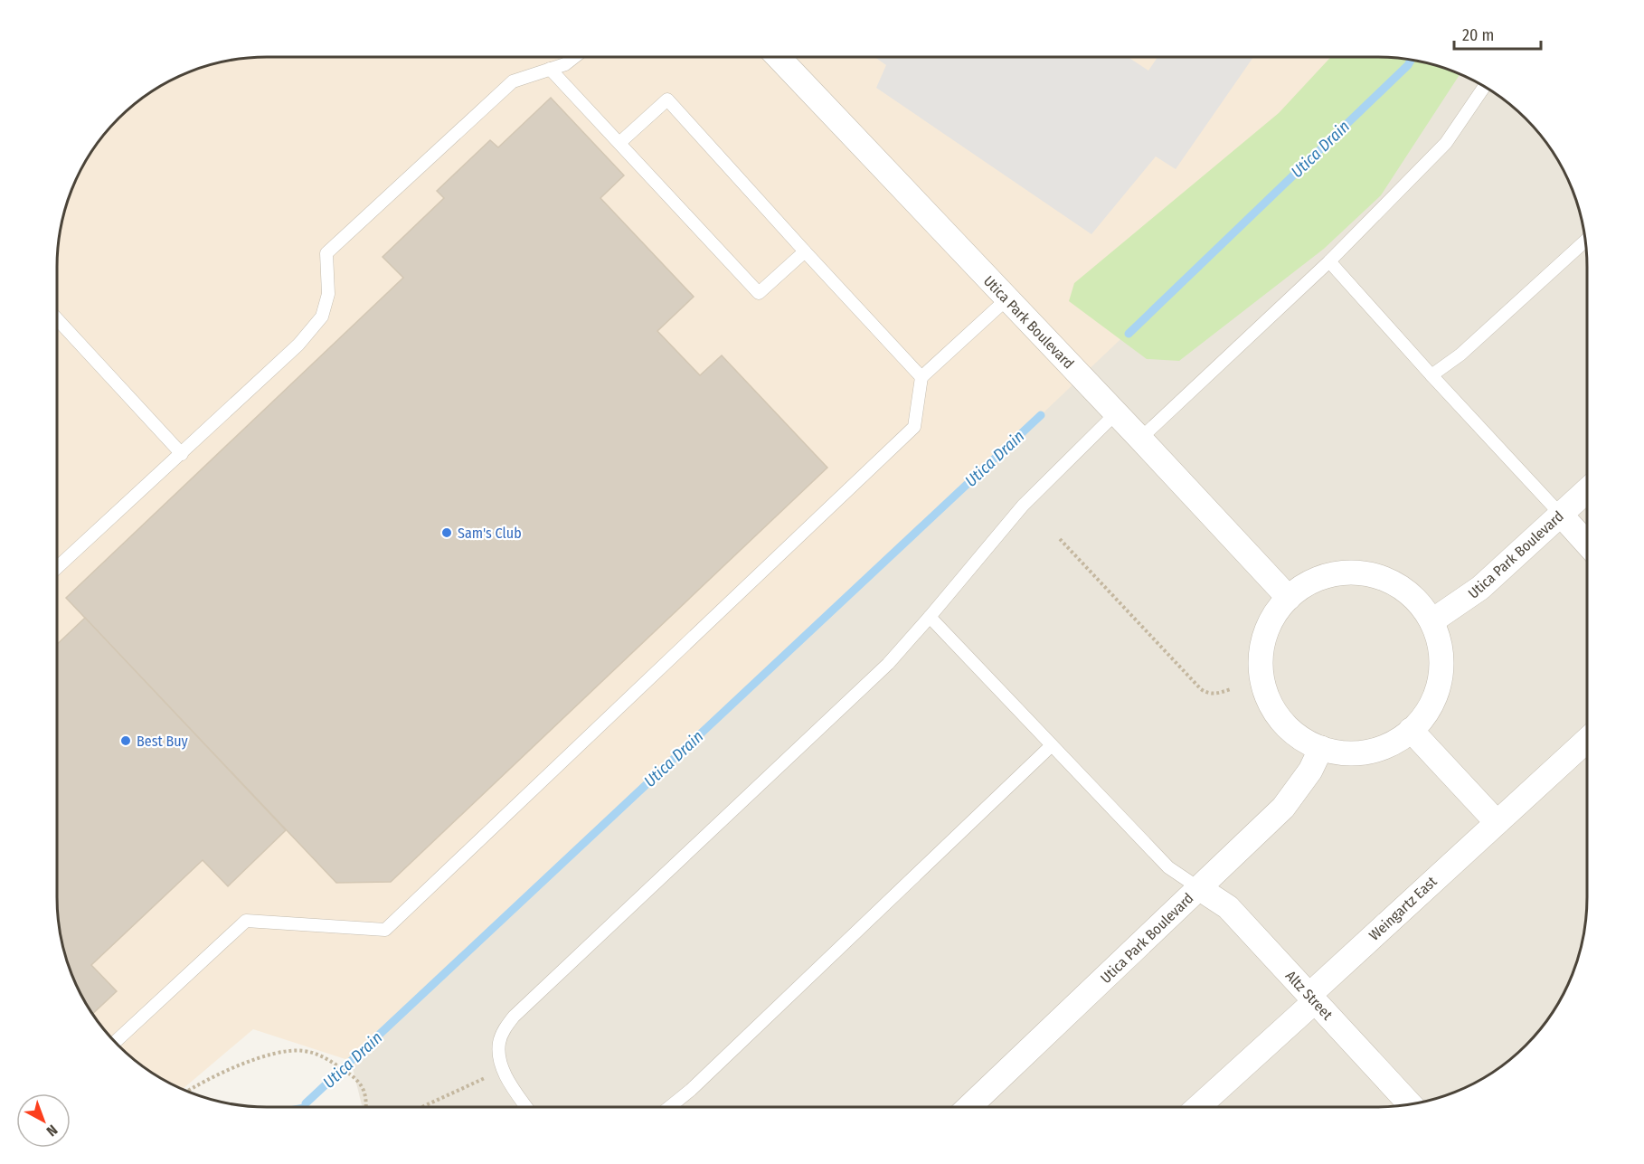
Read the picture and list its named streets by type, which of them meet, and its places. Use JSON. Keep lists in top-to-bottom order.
{
  "streets": {
    "street": ["Utica Park Boulevard", "Weingartz East", "Altz Street"]
  },
  "crossings": [
    ["Utica Park Boulevard", "Altz Street"],
    ["Weingartz East", "Altz Street"]
  ],
  "water": ["Utica Drain"],
  "places": ["Sam's Club", "Best Buy"],
  "scale_bar": "20 m",
  "north": "bottom right"
}
